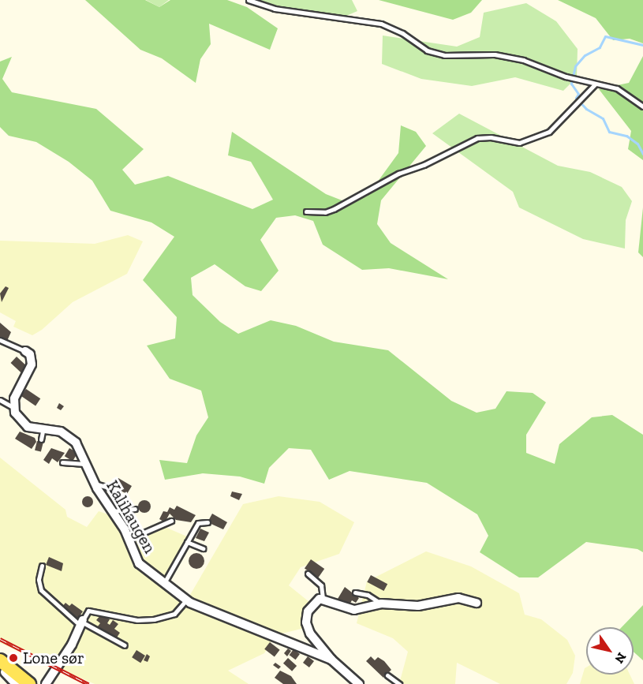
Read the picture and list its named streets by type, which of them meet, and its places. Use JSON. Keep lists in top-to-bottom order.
{
  "streets": {
    "street": ["Kalihaugen"]
  },
  "places": ["Lone sør"],
  "north": "bottom right"
}
